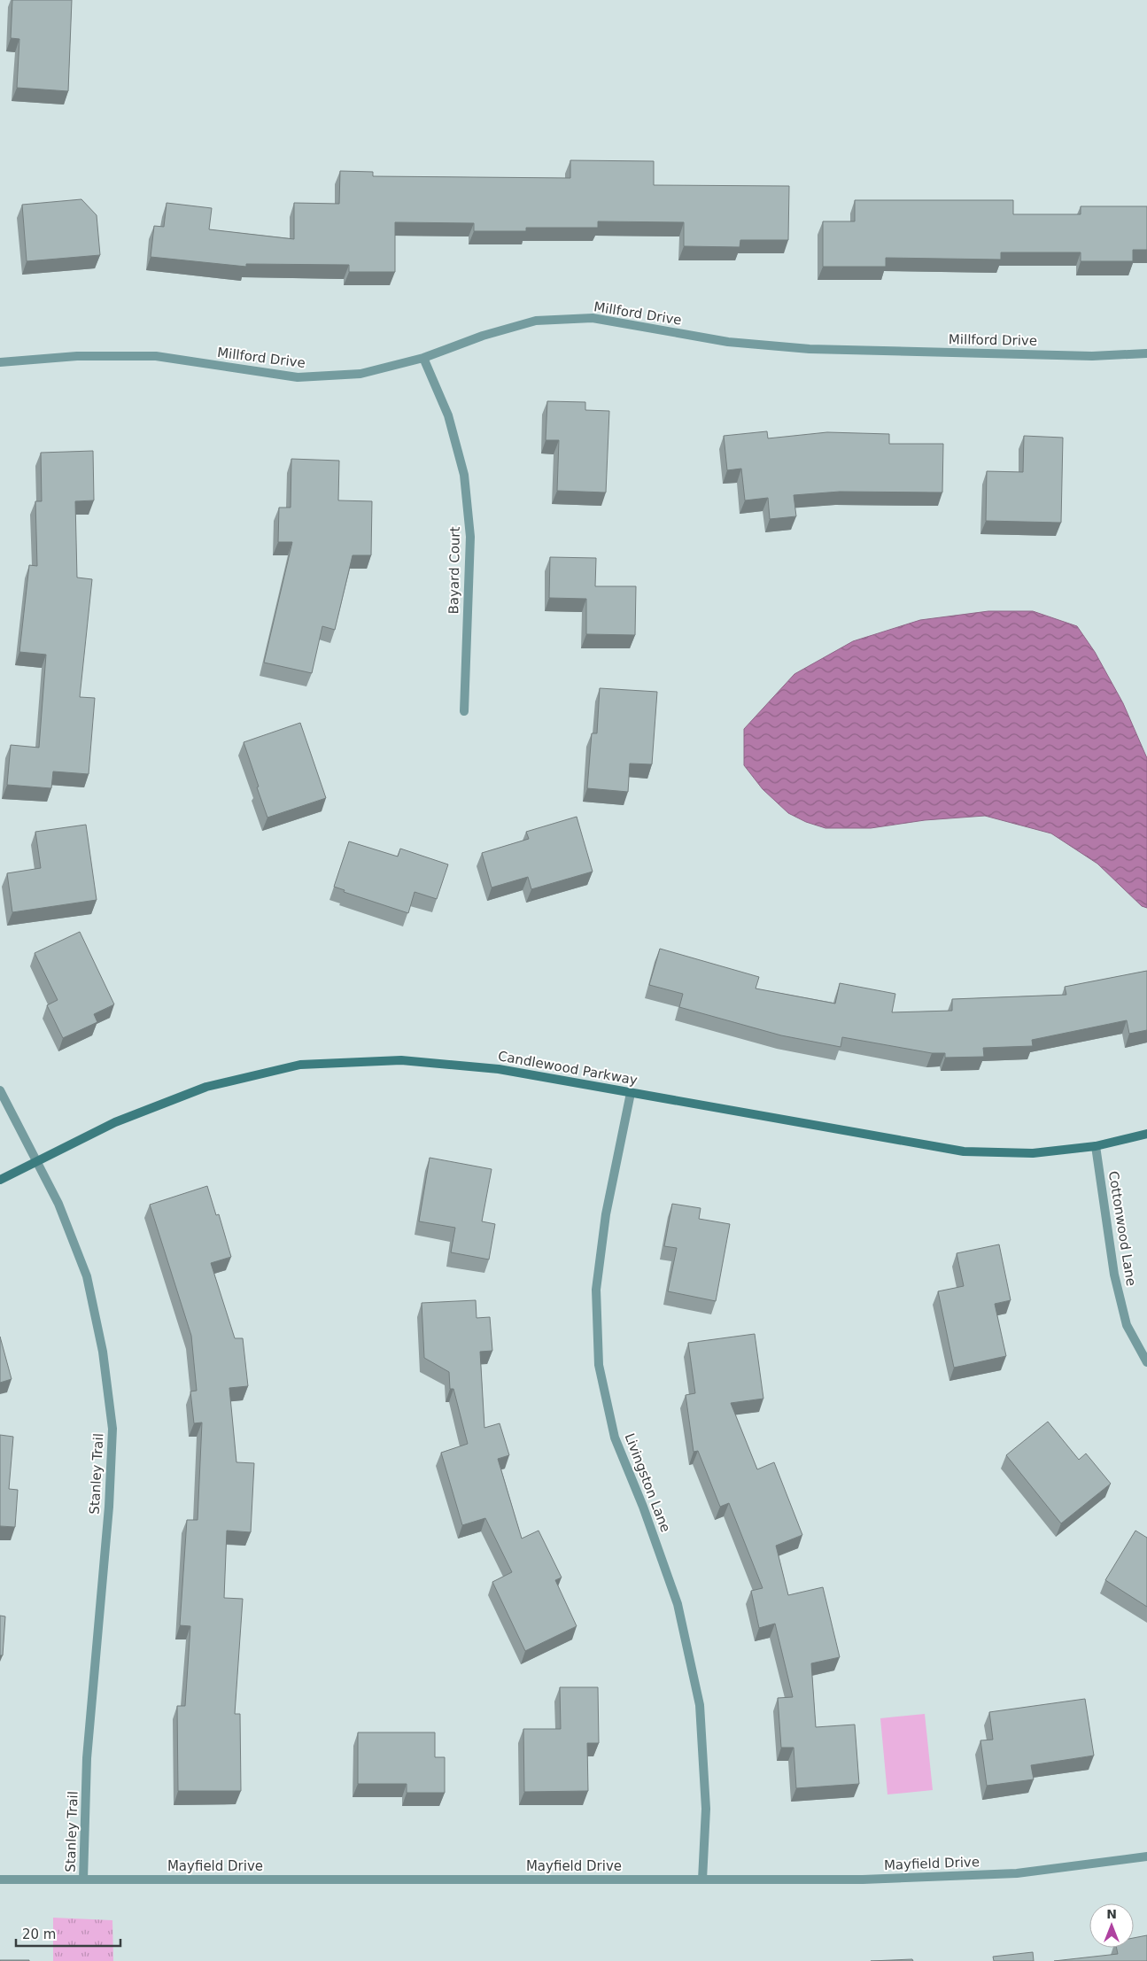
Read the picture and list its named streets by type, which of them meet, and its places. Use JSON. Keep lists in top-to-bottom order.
{
  "streets": {
    "street": [
      "Millford Drive",
      "Bayard Court",
      "Candlewood Parkway",
      "Cottonwood Lane",
      "Stanley Trail",
      "Livingston Lane",
      "Mayfield Drive"
    ]
  },
  "crossings": [
    ["Millford Drive", "Bayard Court"],
    ["Candlewood Parkway", "Cottonwood Lane"],
    ["Candlewood Parkway", "Stanley Trail"],
    ["Candlewood Parkway", "Livingston Lane"],
    ["Stanley Trail", "Mayfield Drive"],
    ["Livingston Lane", "Mayfield Drive"]
  ],
  "scale_bar": "20 m",
  "north": "top"
}
